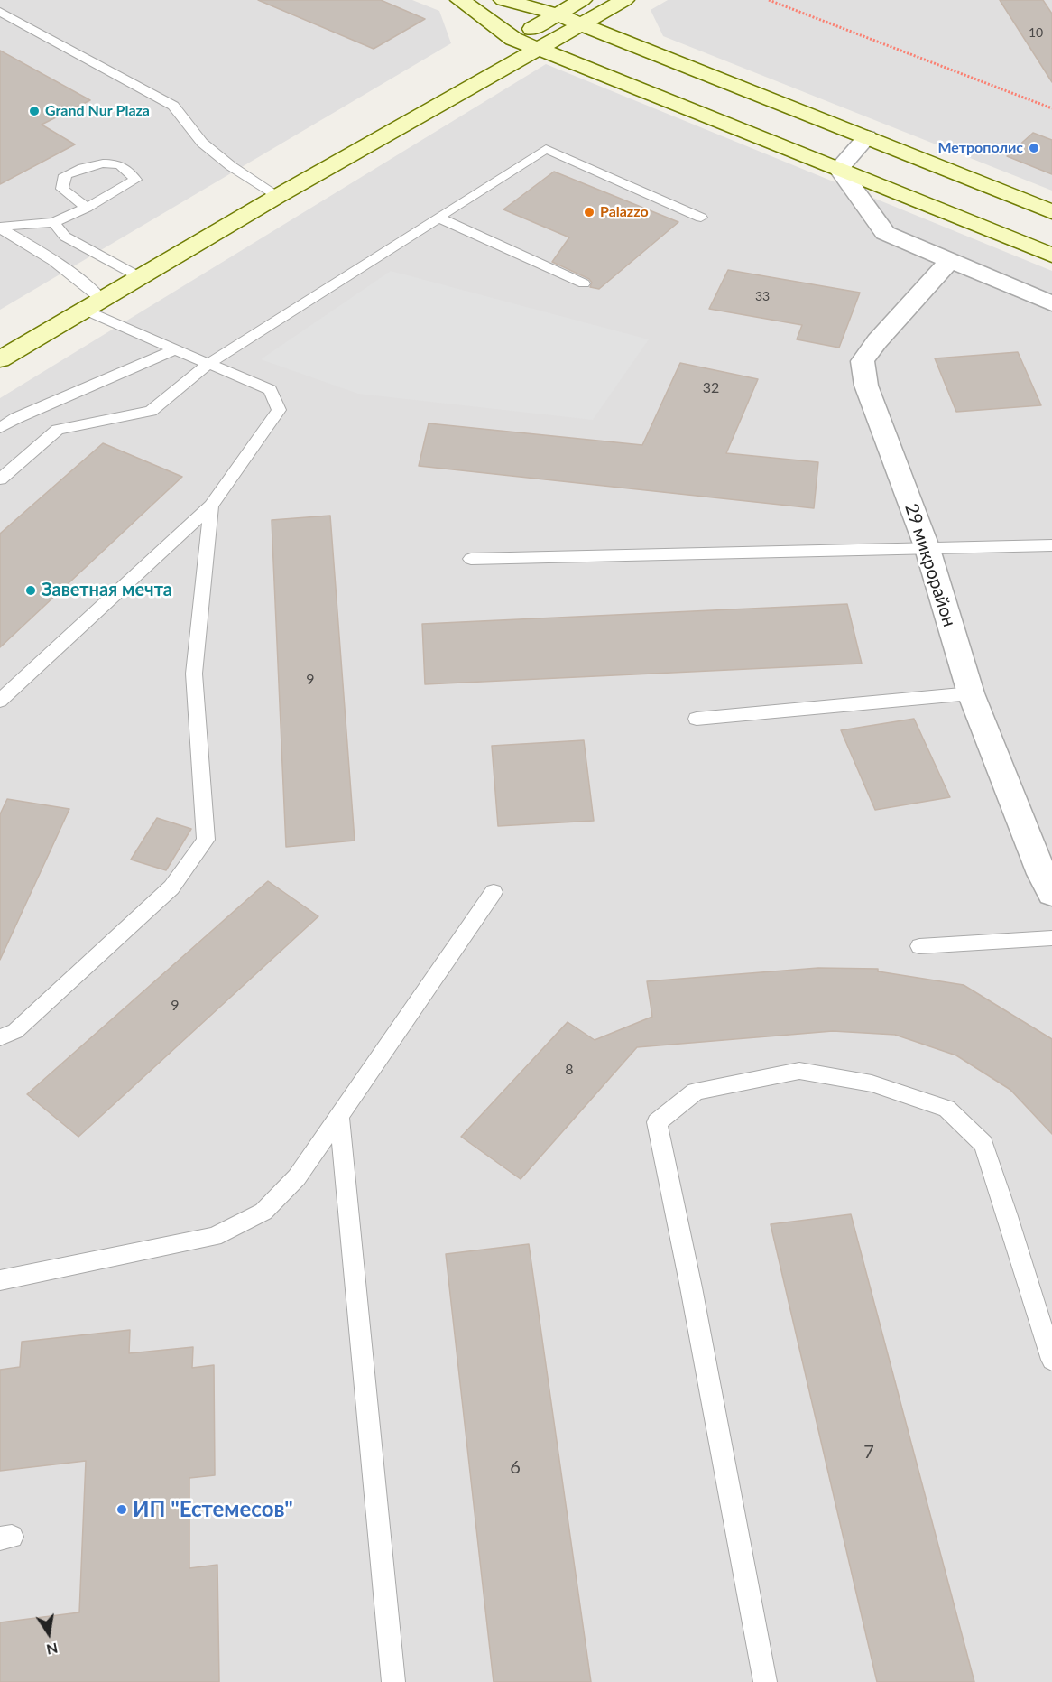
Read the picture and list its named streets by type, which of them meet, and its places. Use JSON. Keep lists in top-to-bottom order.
{
  "streets": {
    "street": ["29 микрорайон"]
  },
  "places": [
    "Grand Nur Plaza",
    "Метрополис",
    "Palazzo",
    "Заветная мечта",
    "ИП \"Естемесов\""
  ],
  "house_numbers": [
    "10",
    "33",
    "32",
    "9",
    "9",
    "8",
    "7",
    "6"
  ],
  "north": "bottom"
}
